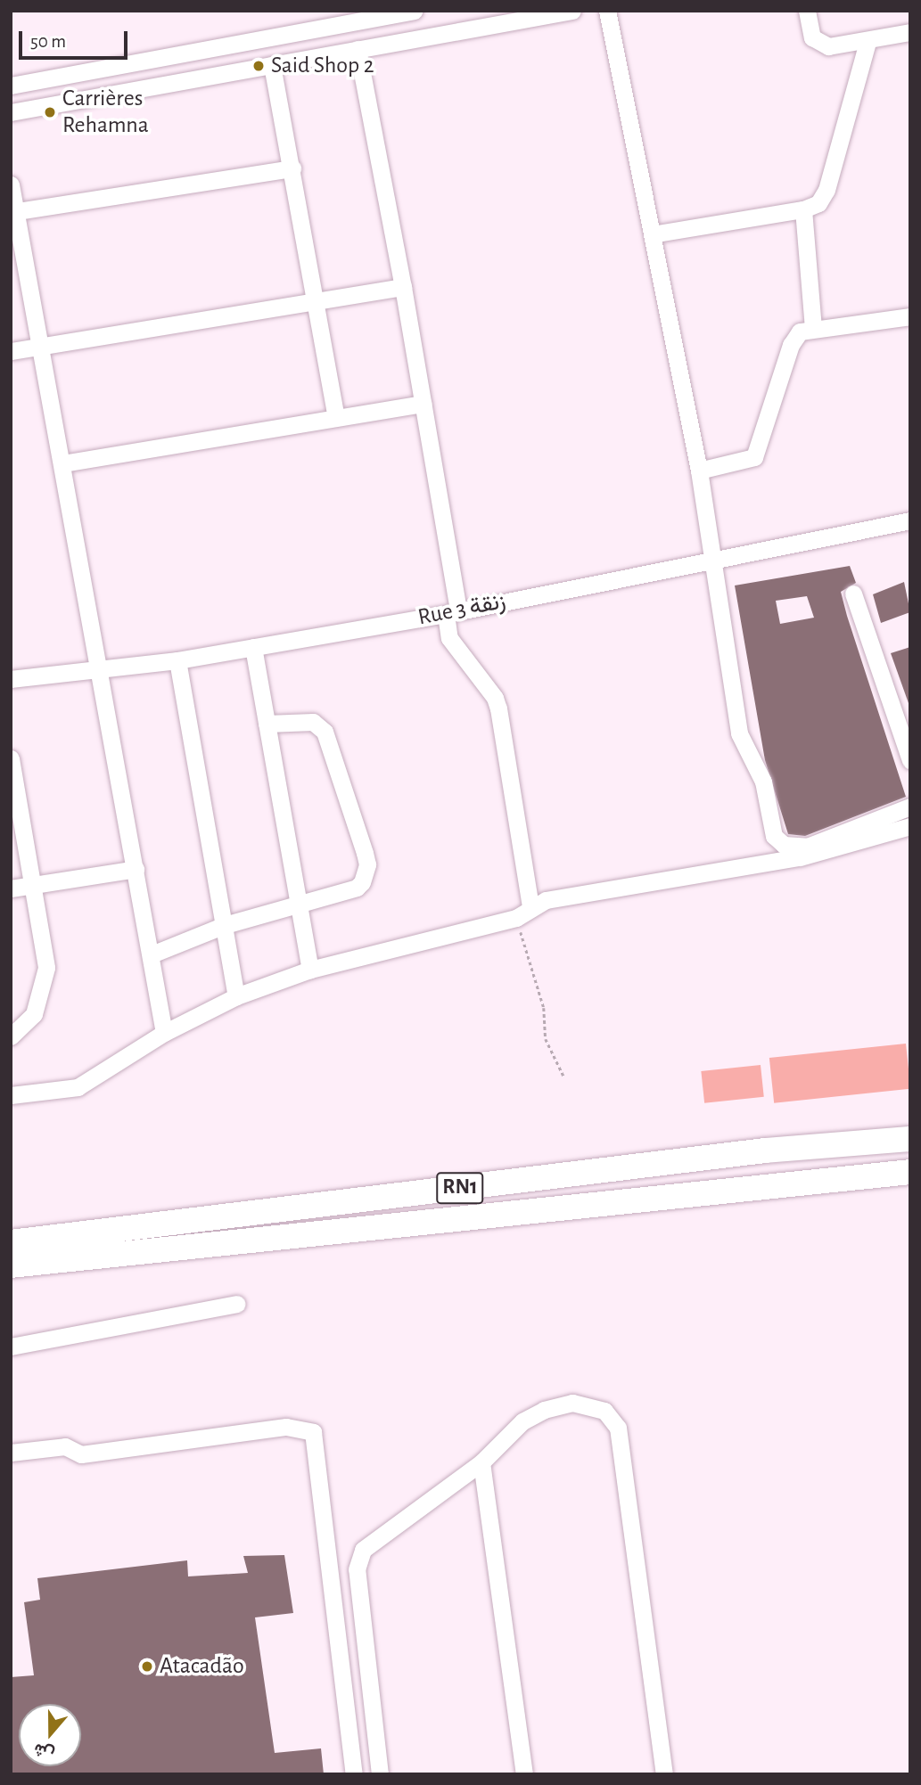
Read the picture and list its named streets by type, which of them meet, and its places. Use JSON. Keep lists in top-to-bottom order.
{
  "streets": {
    "highway": ["RN1"],
    "street": ["Rue 3 زنقة"]
  },
  "places": ["Said Shop 2", "Carrières Rehamna", "Atacadão"],
  "scale_bar": "50 m",
  "north": "bottom"
}
